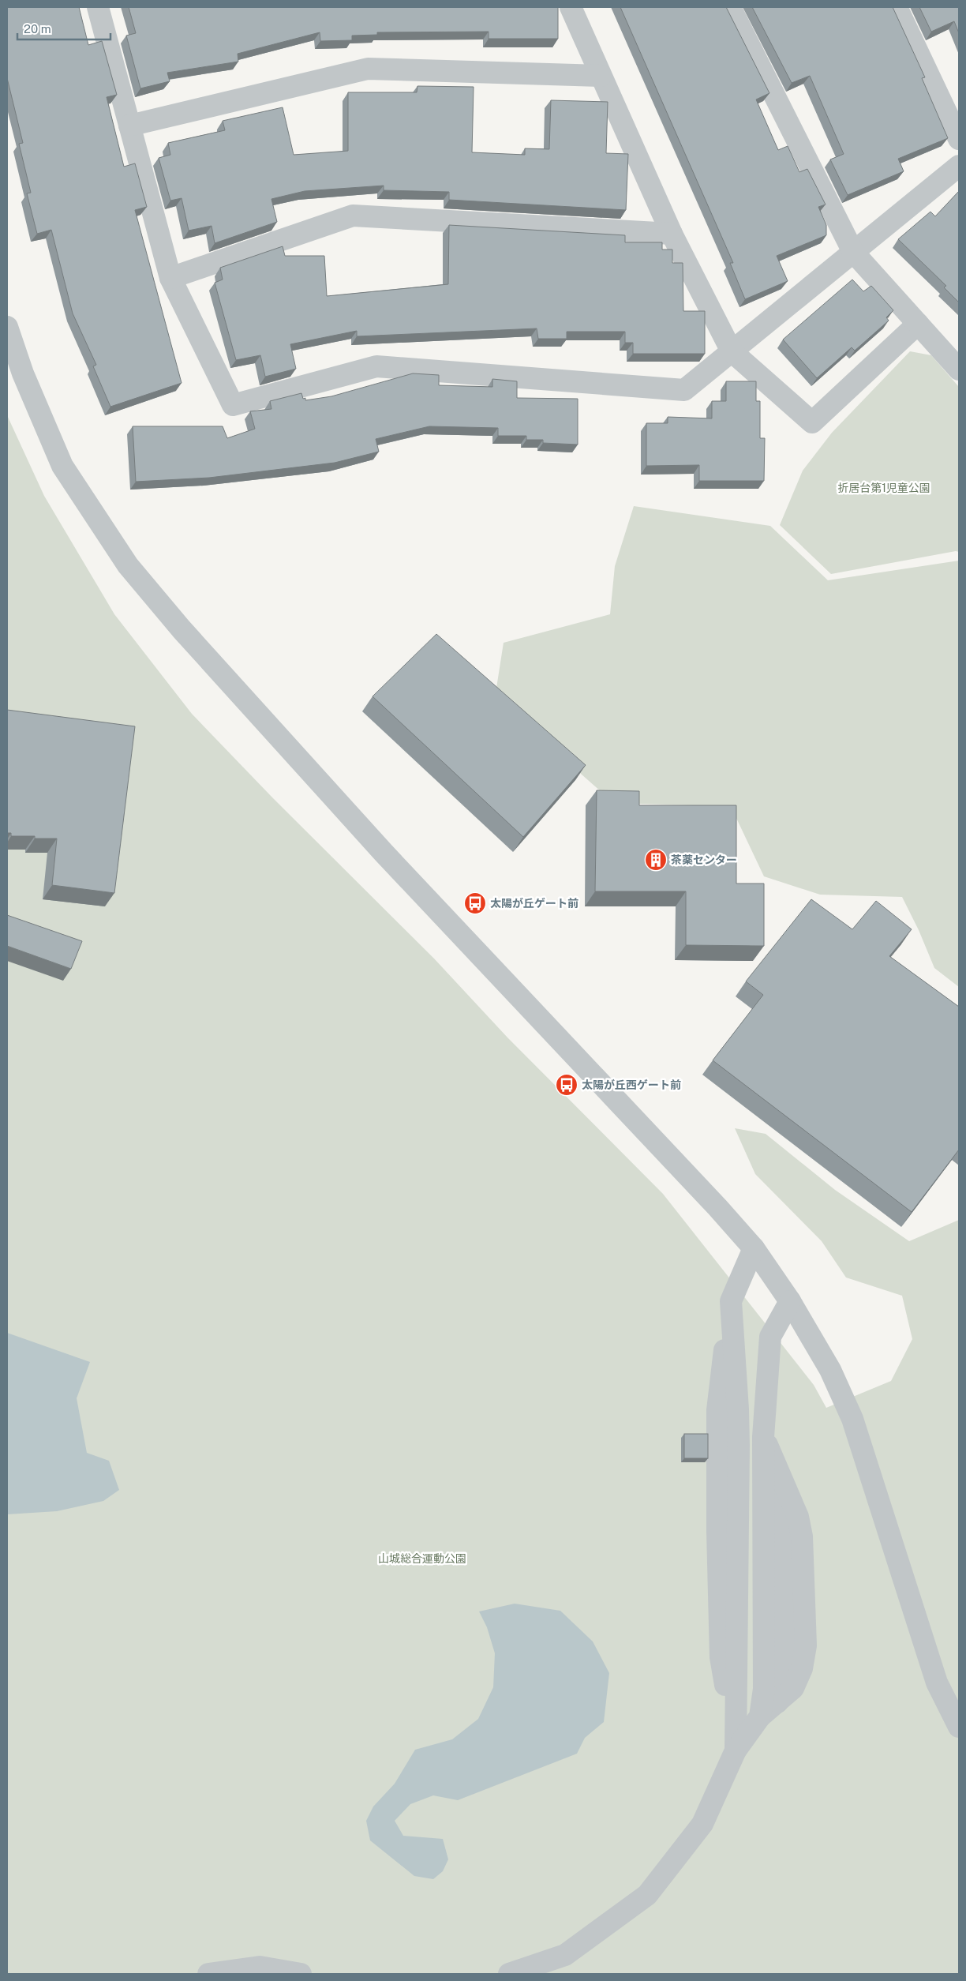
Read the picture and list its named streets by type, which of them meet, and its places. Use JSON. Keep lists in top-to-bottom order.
{
  "parks": ["折居台第1児童公園", "山城総合運動公園"],
  "places": {
    "building": ["茶薬センター"],
    "bus stop": ["太陽が丘ゲート前", "太陽が丘西ゲート前"]
  },
  "scale_bar": "20 m"
}
